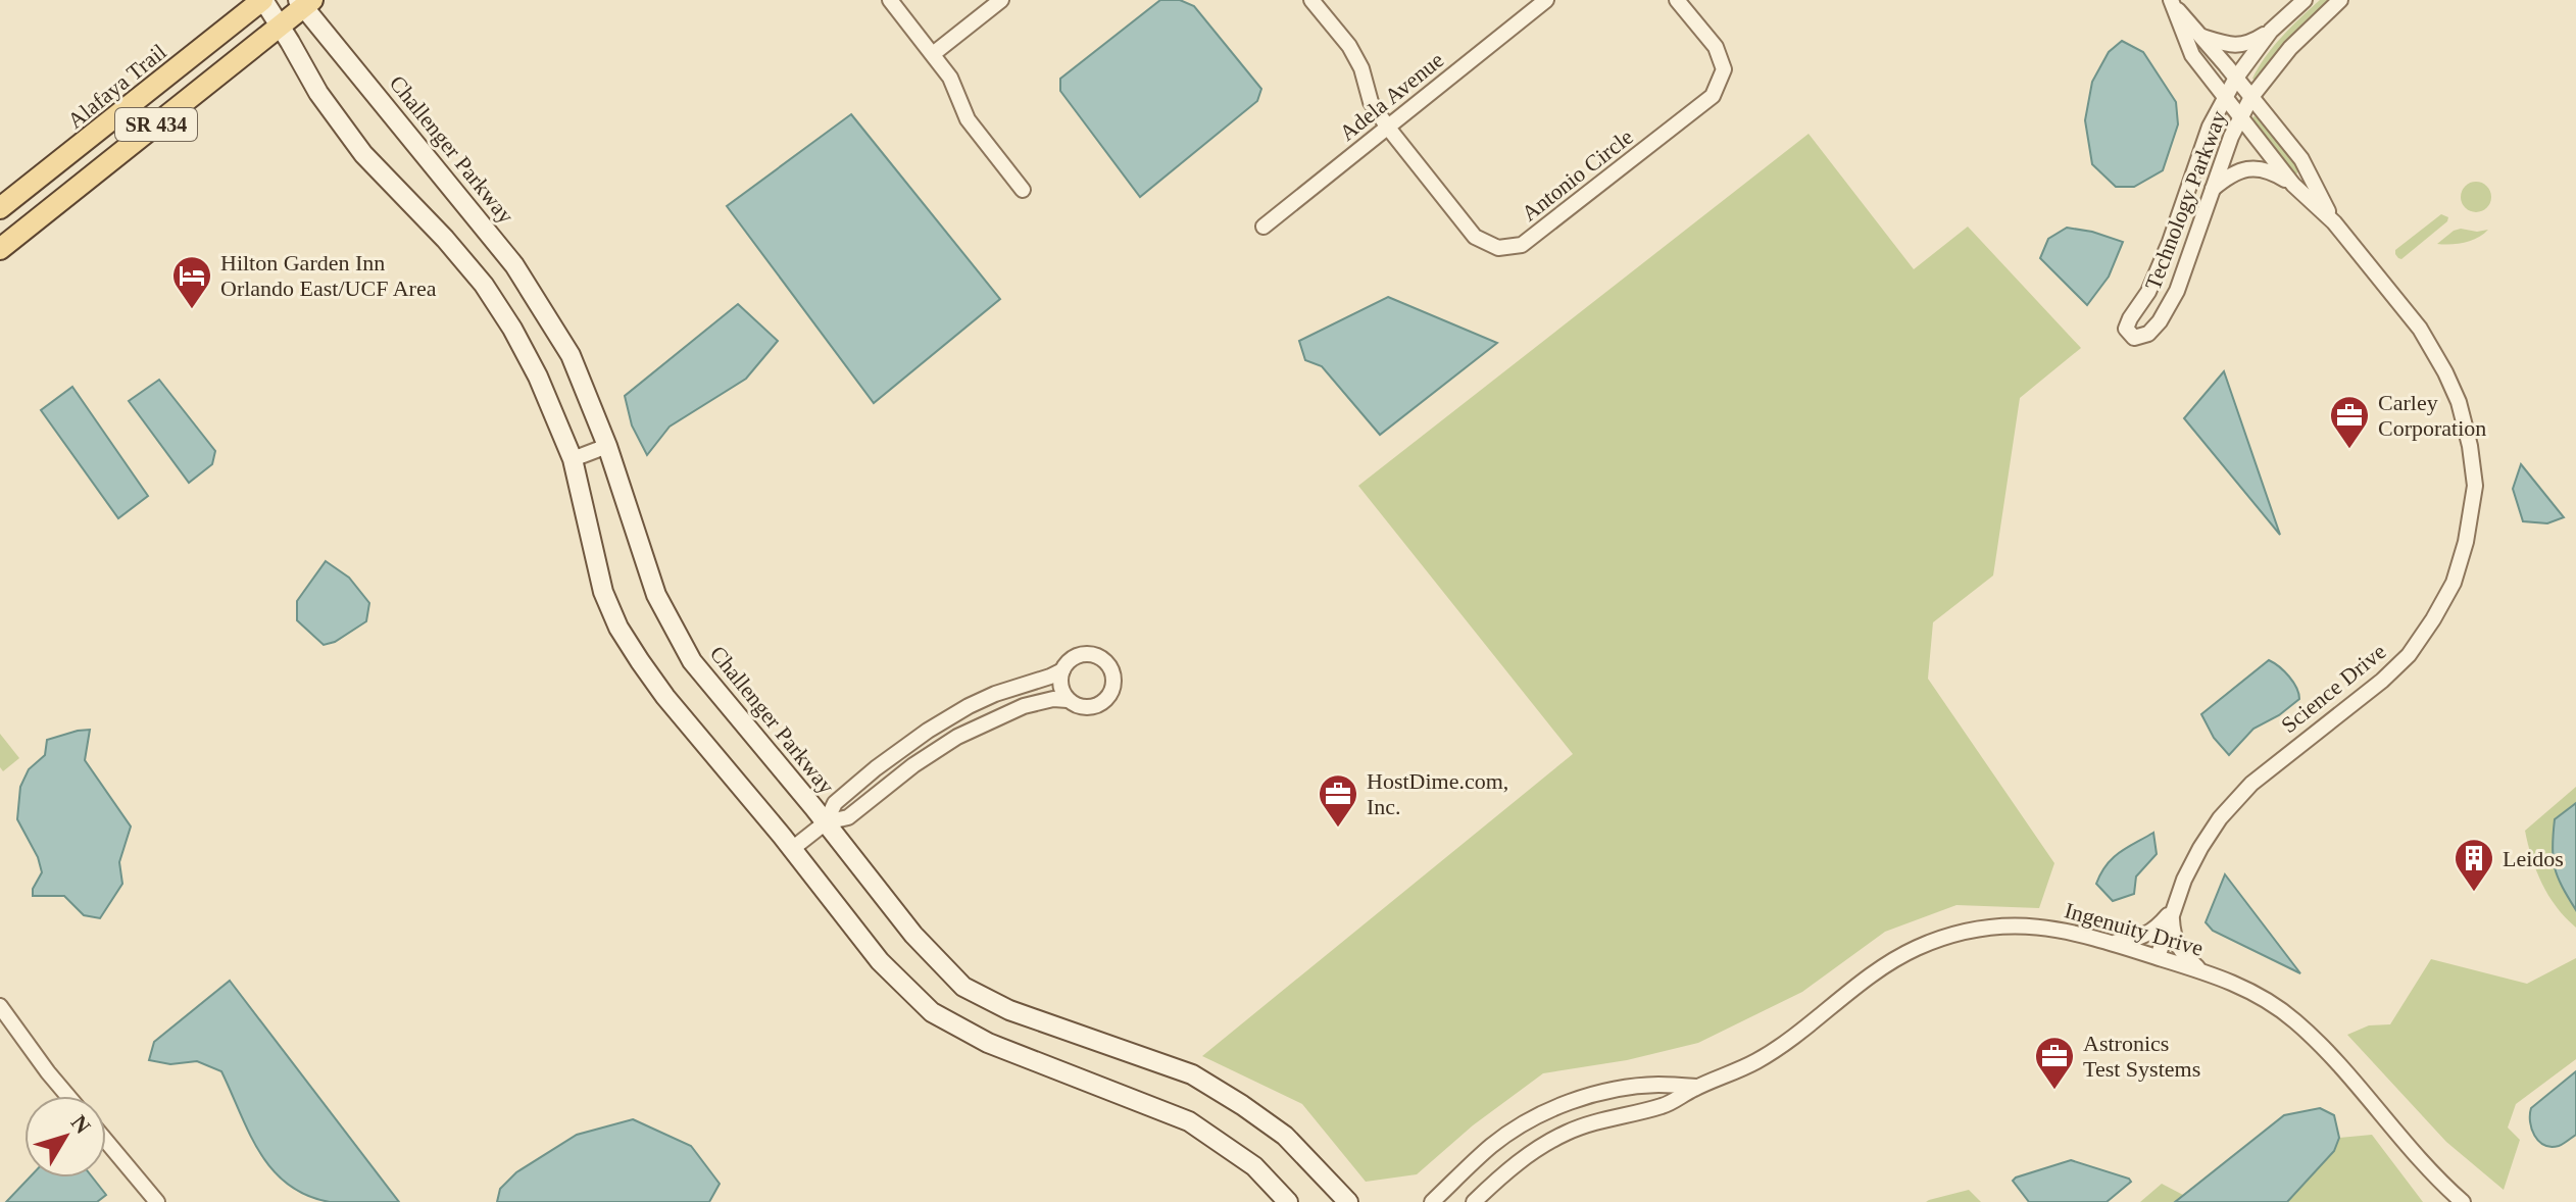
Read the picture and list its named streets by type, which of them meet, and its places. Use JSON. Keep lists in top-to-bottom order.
{
  "streets": {
    "main road": ["Alafaya Trail", "SR 434", "Challenger Parkway"],
    "street": [
      "Adela Avenue",
      "Antonio Circle",
      "Technology Parkway",
      "Science Drive",
      "Ingenuity Drive"
    ]
  },
  "crossings": [
    ["Adela Avenue", "Antonio Circle"],
    ["SR 434", "Challenger Parkway"],
    ["Technology Parkway", "Science Drive"],
    ["Science Drive", "Ingenuity Drive"]
  ],
  "places": {
    "hotel": ["Hilton Garden Inn Orlando East/UCF Area"],
    "office": ["Carley Corporation", "HostDime.com, Inc.", "Astronics Test Systems"],
    "building": ["Leidos"]
  },
  "north": "top right"
}
